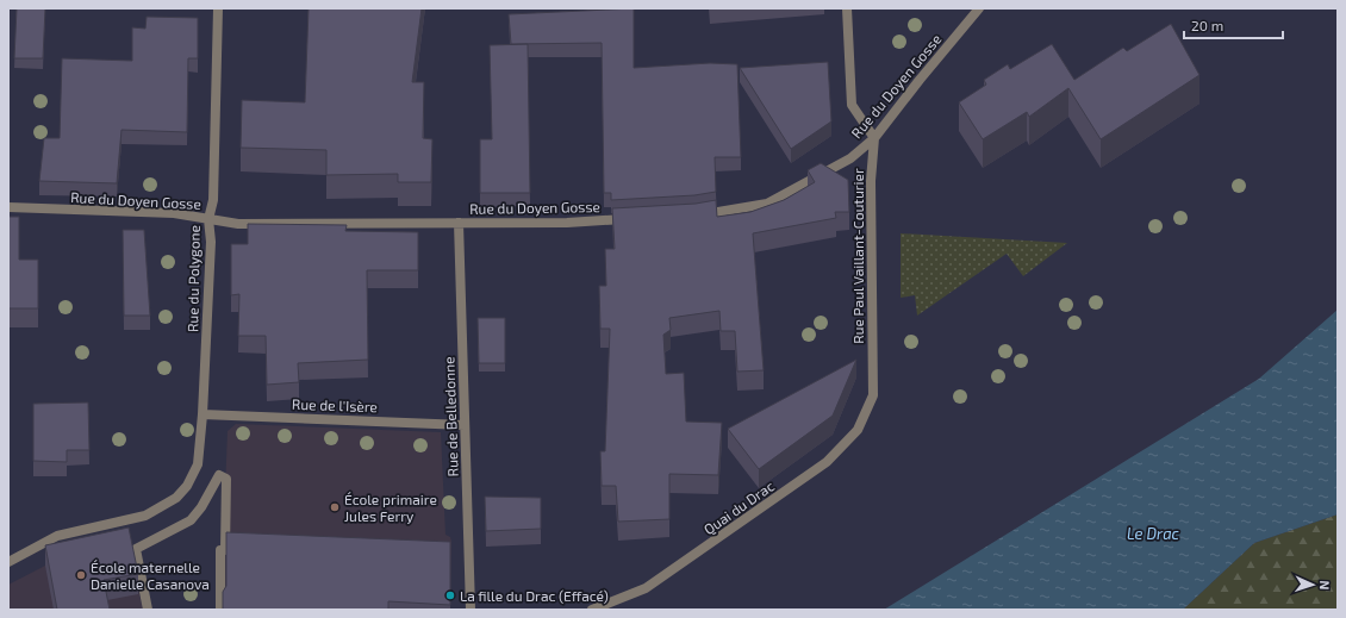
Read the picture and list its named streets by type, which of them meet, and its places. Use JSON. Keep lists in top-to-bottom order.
{
  "streets": {
    "street": [
      "Rue du Doyen Gosse",
      "Rue Paul Vaillant-Couturier",
      "Rue du Polygone",
      "Rue de l'Isère",
      "Rue de Belledonne",
      "Quai du Drac"
    ]
  },
  "crossings": [
    ["Rue du Doyen Gosse", "Rue Paul Vaillant-Couturier"],
    ["Rue du Doyen Gosse", "Rue du Polygone"],
    ["Rue du Doyen Gosse", "Rue de Belledonne"],
    ["Rue Paul Vaillant-Couturier", "Quai du Drac"],
    ["Rue du Polygone", "Rue de l'Isère"],
    ["Rue de l'Isère", "Rue de Belledonne"]
  ],
  "water": ["Le Drac"],
  "places": ["École primaire Jules Ferry", "École maternelle Danielle Casanova", "La fille du Drac (Effacé)"],
  "scale_bar": "20 m",
  "north": "right"
}
